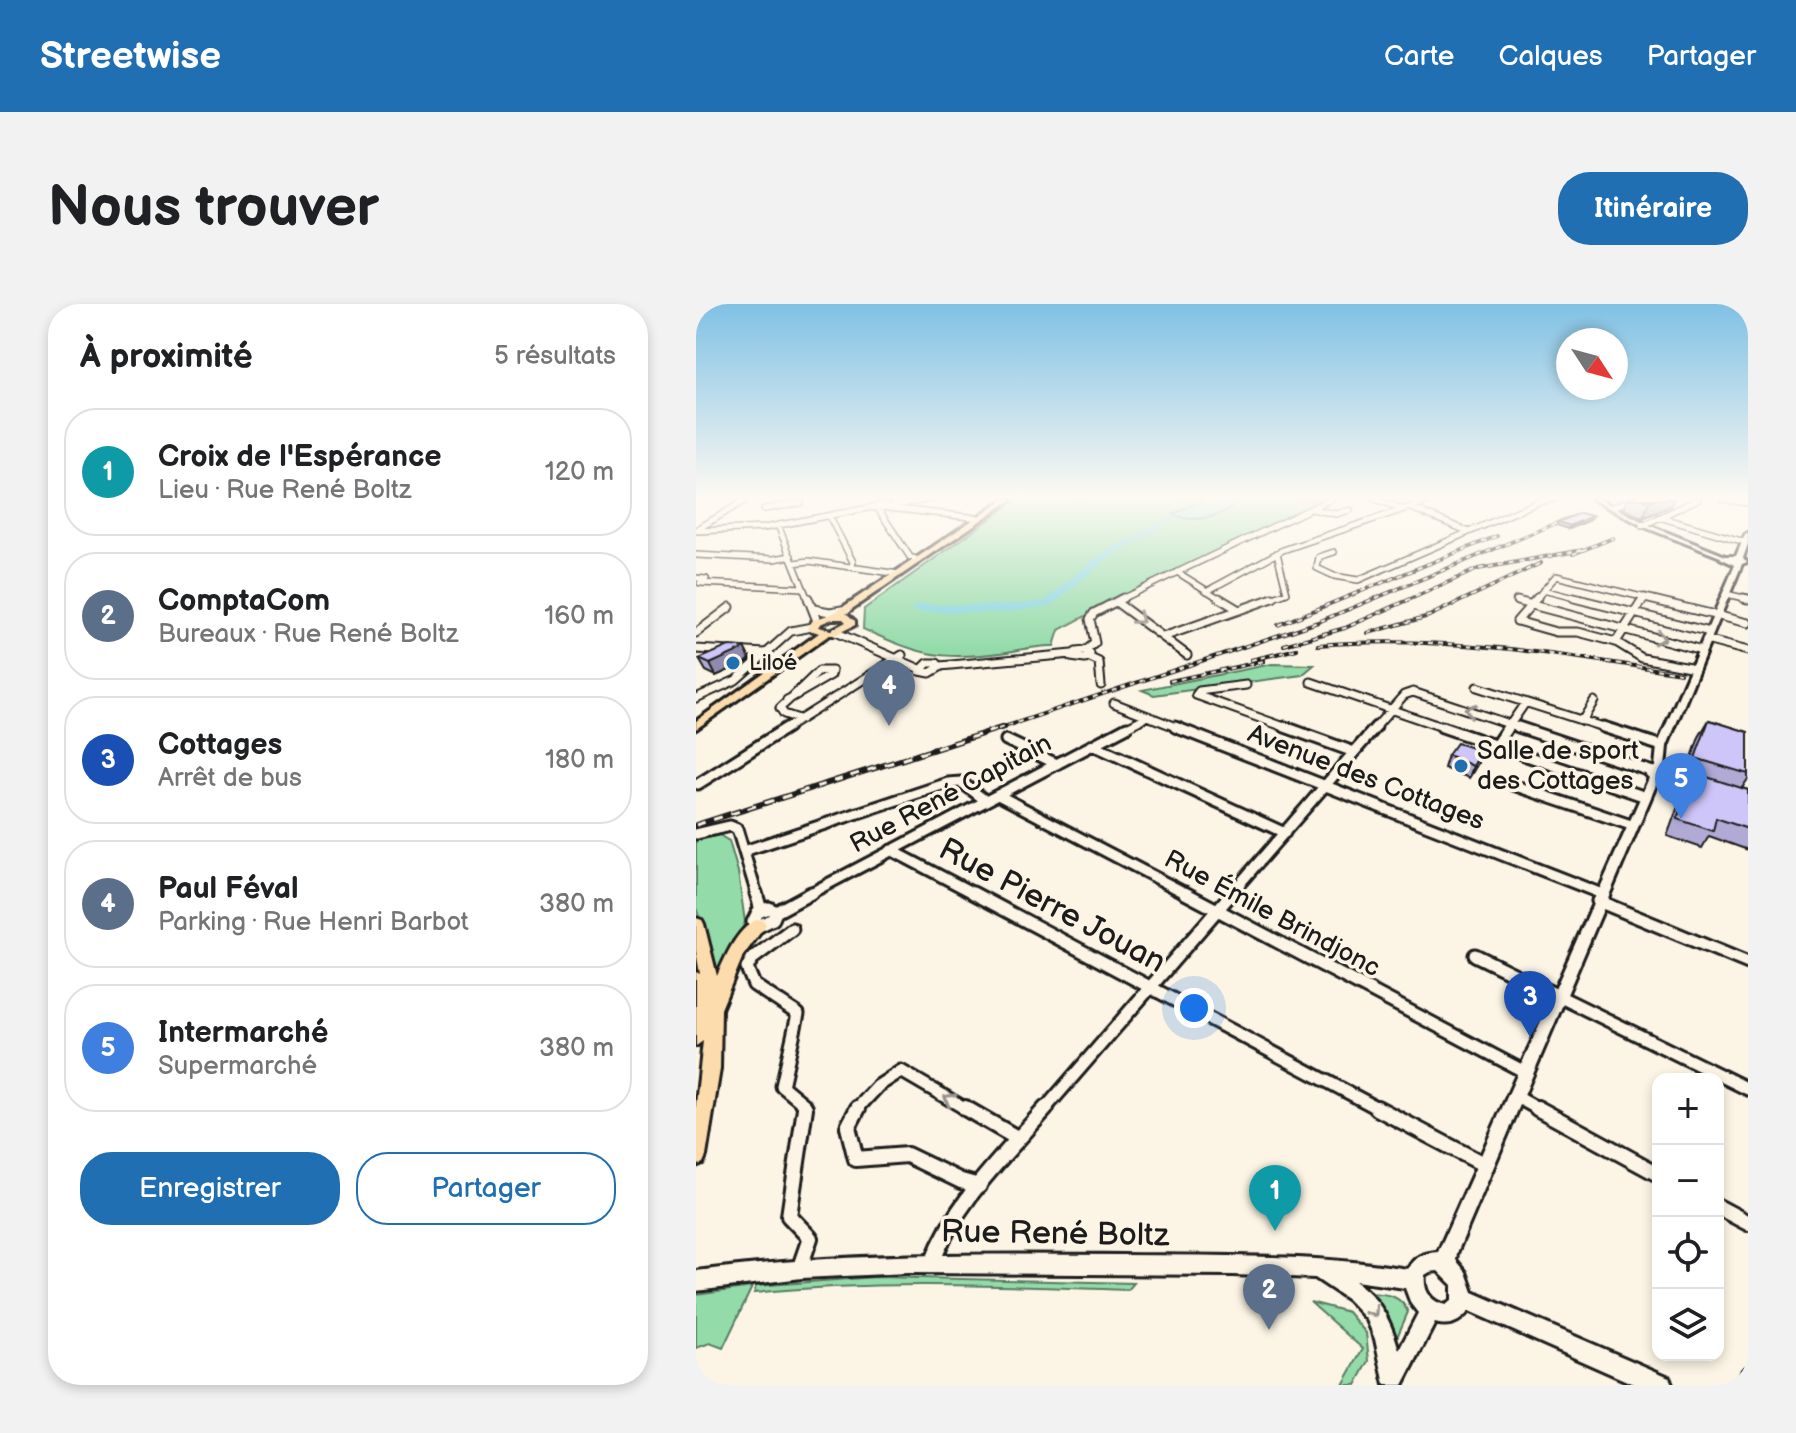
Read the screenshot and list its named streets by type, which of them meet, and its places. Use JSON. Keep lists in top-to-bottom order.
{
  "streets": {
    "main road": ["Rue René Boltz"],
    "street": [
      "Avenue des Cottages",
      "Rue René Capitain",
      "Rue Pierre Jouan",
      "Rue Émile Brindjonc"
    ]
  },
  "crossings": [
    ["Avenue des Cottages", "Rue René Capitain"],
    ["Rue René Capitain", "Rue Pierre Jouan"],
    ["Rue René Capitain", "Rue Émile Brindjonc"]
  ],
  "places": ["Liloé", "Salle de sport des Cottages"],
  "north": "bottom right",
  "page": {
    "header": "Streetwise",
    "nav": ["Carte", "Calques", "Partager"],
    "buttons": [
      "Itinéraire",
      ["Enregistrer", "Partager"]
    ],
    "title": "Nous trouver",
    "heading": ["À proximité", "5 résultats"],
    "list": [
      {
        "mark": "1",
        "name": "Croix de l'Espérance",
        "note": "Lieu · Rue René Boltz",
        "value": "120 m"
      },
      {
        "mark": "2",
        "name": "ComptaCom",
        "note": "Bureaux · Rue René Boltz",
        "value": "160 m"
      },
      {
        "mark": "3",
        "name": "Cottages",
        "note": "Arrêt de bus",
        "value": "180 m"
      },
      {
        "mark": "4",
        "name": "Paul Féval",
        "note": "Parking · Rue Henri Barbot",
        "value": "380 m"
      },
      {
        "mark": "5",
        "name": "Intermarché",
        "note": "Supermarché",
        "value": "380 m"
      }
    ],
    "pins": [
      "4",
      "5",
      "3",
      "1",
      "2"
    ],
    "map_buttons": ["+", "−"]
  }
}
